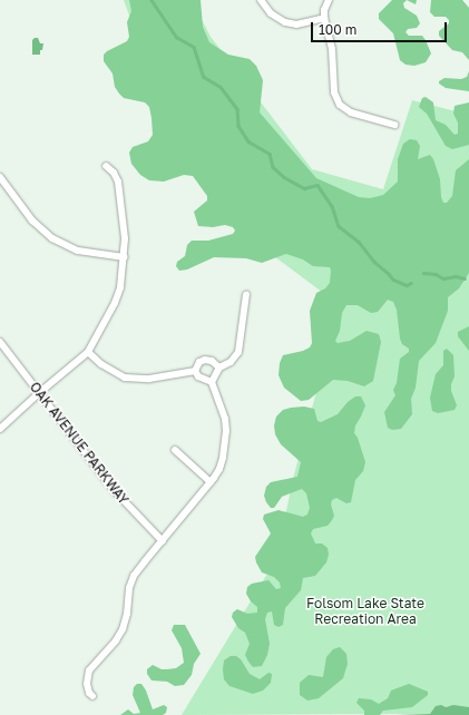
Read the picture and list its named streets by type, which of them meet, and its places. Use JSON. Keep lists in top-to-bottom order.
{
  "streets": {
    "street": ["OAK AVENUE PARKWAY"]
  },
  "parks": ["Folsom Lake State Recreation Area"],
  "scale_bar": "100 m"
}
